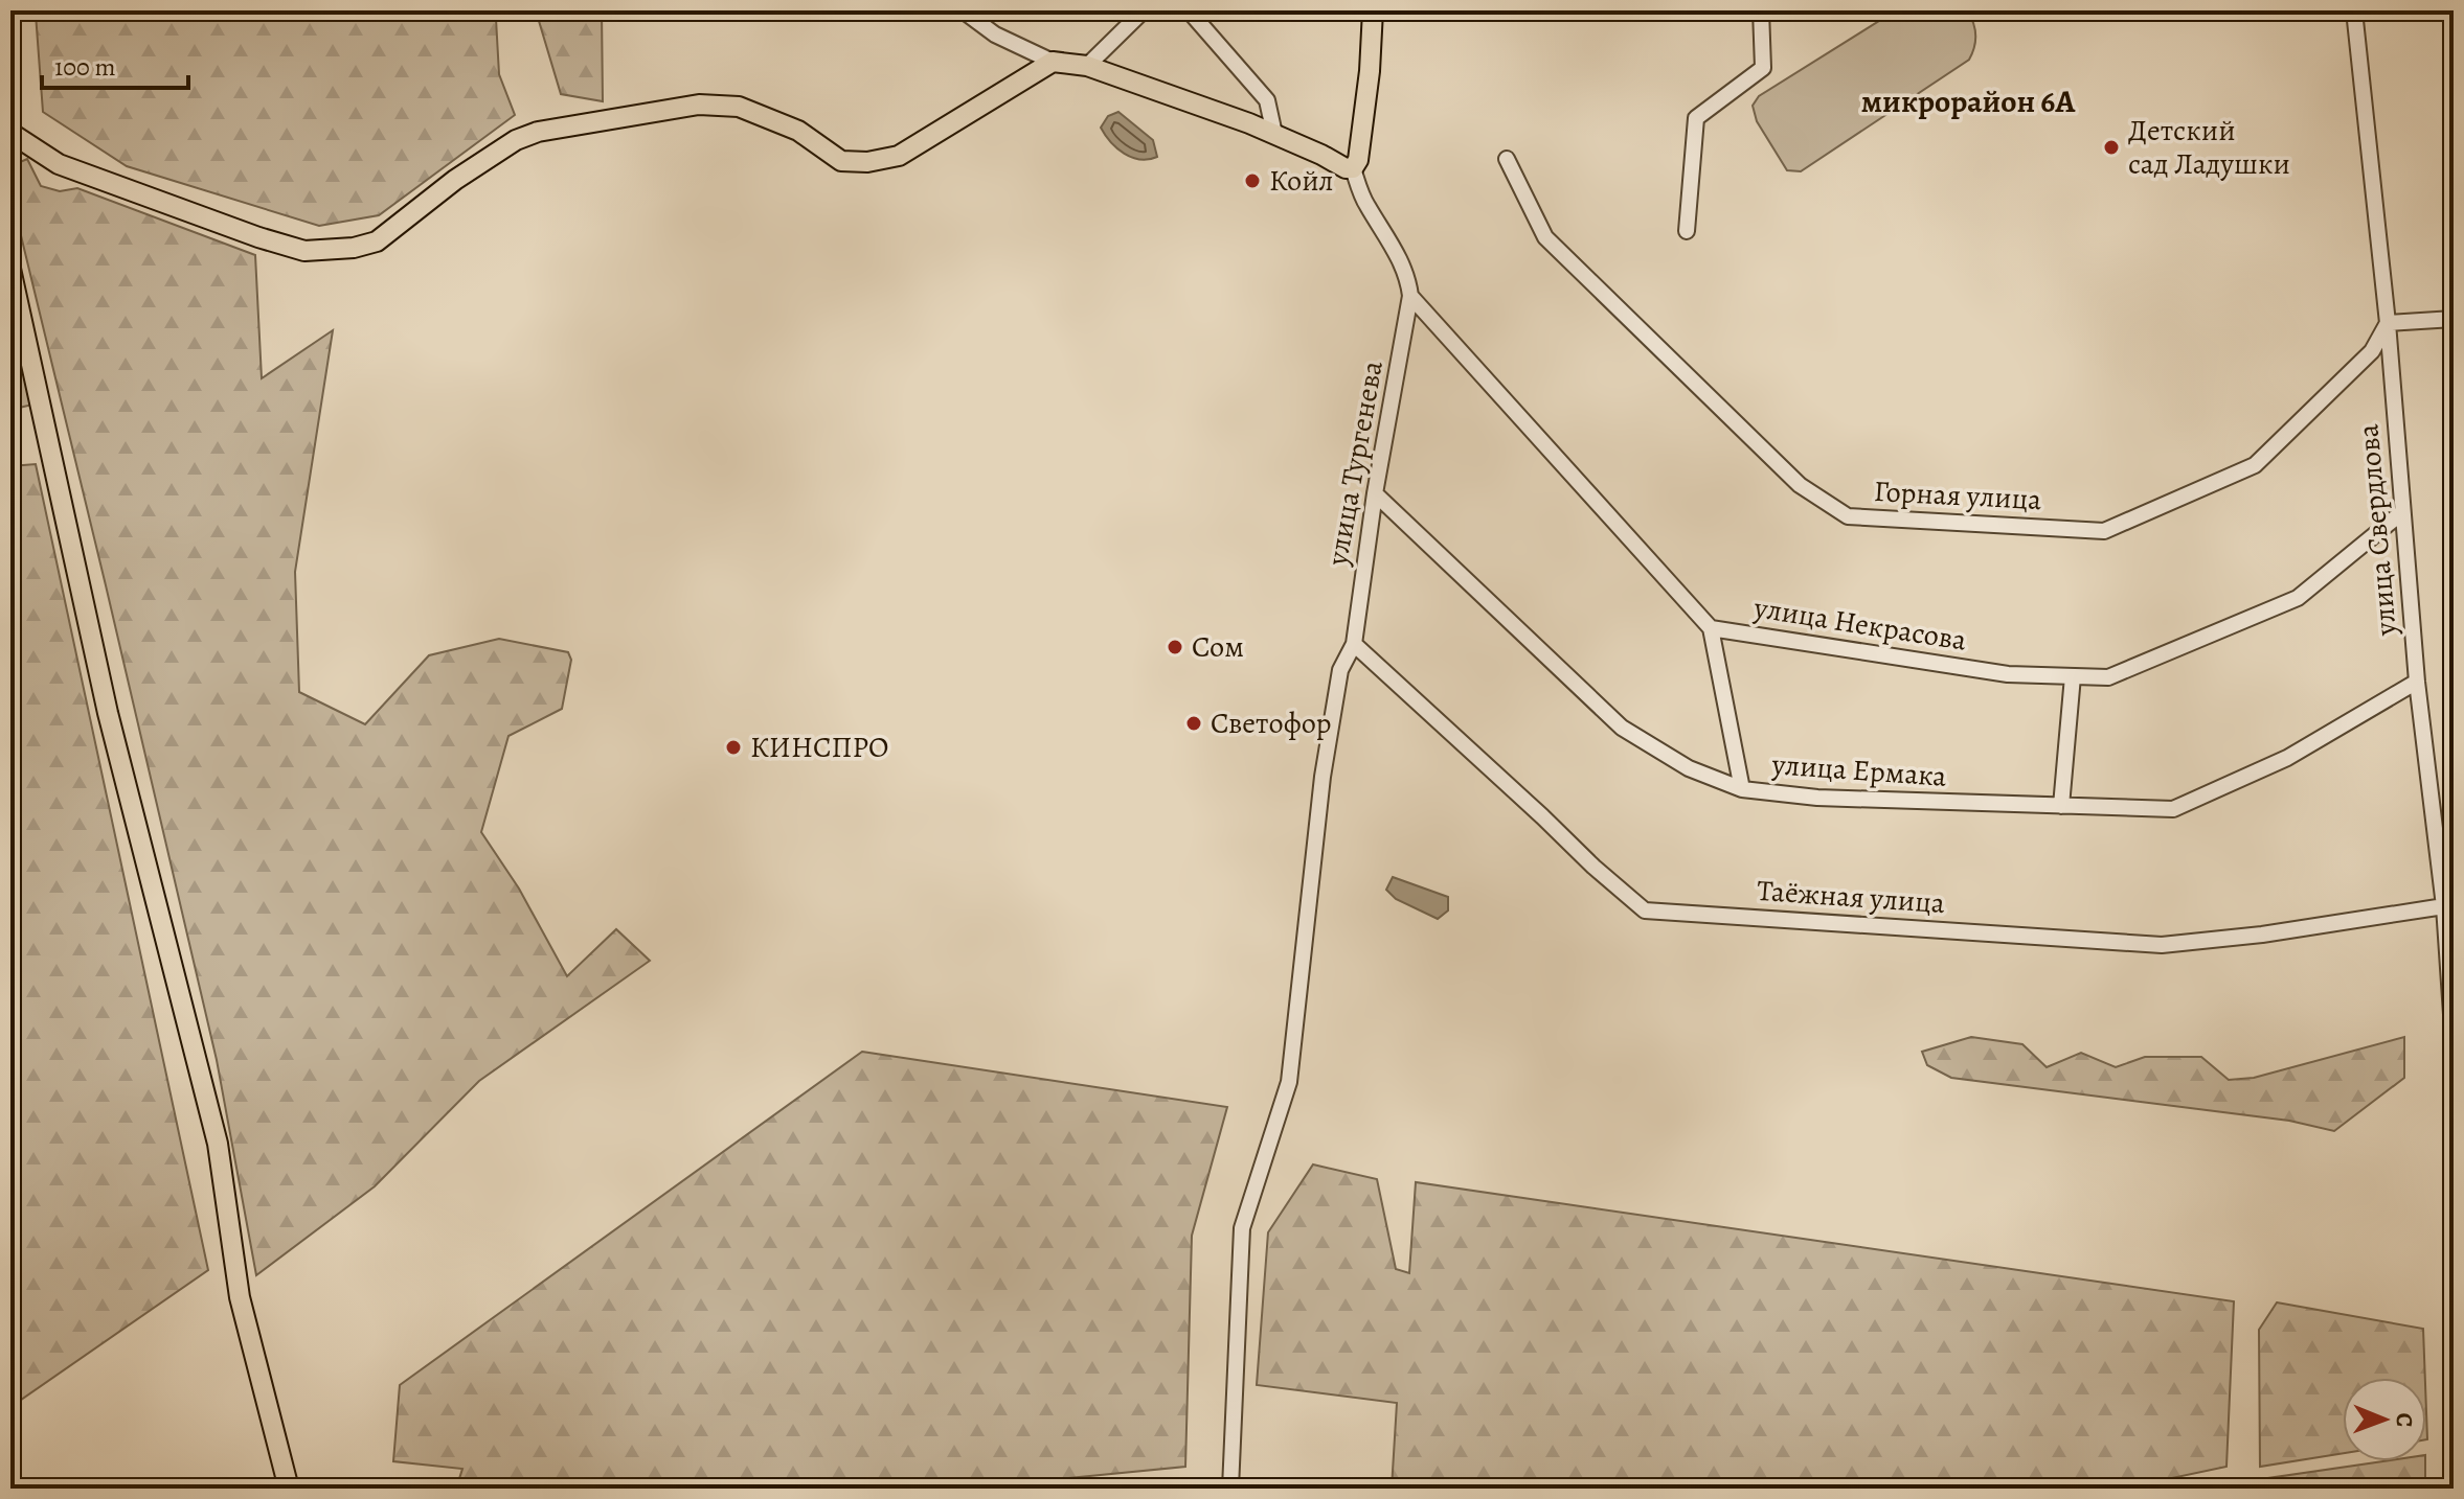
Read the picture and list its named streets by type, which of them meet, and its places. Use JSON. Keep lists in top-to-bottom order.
{
  "streets": {
    "street": [
      "улица Тургенева",
      "Горная улица",
      "улица Свердлова",
      "улица Некрасова",
      "улица Ермака",
      "Таёжная улица"
    ]
  },
  "crossings": [
    ["улица Тургенева", "улица Некрасова"],
    ["улица Тургенева", "улица Ермака"],
    ["улица Тургенева", "Таёжная улица"],
    ["Горная улица", "улица Свердлова"],
    ["улица Свердлова", "улица Некрасова"],
    ["улица Свердлова", "улица Ермака"],
    ["улица Свердлова", "Таёжная улица"]
  ],
  "districts": ["микрорайон 6А"],
  "places": [
    "Детский сад Ладушки",
    "Койл",
    "Сом",
    "Светофор",
    "КИНСПРО"
  ],
  "scale_bar": "100 m",
  "north": "right"
}
